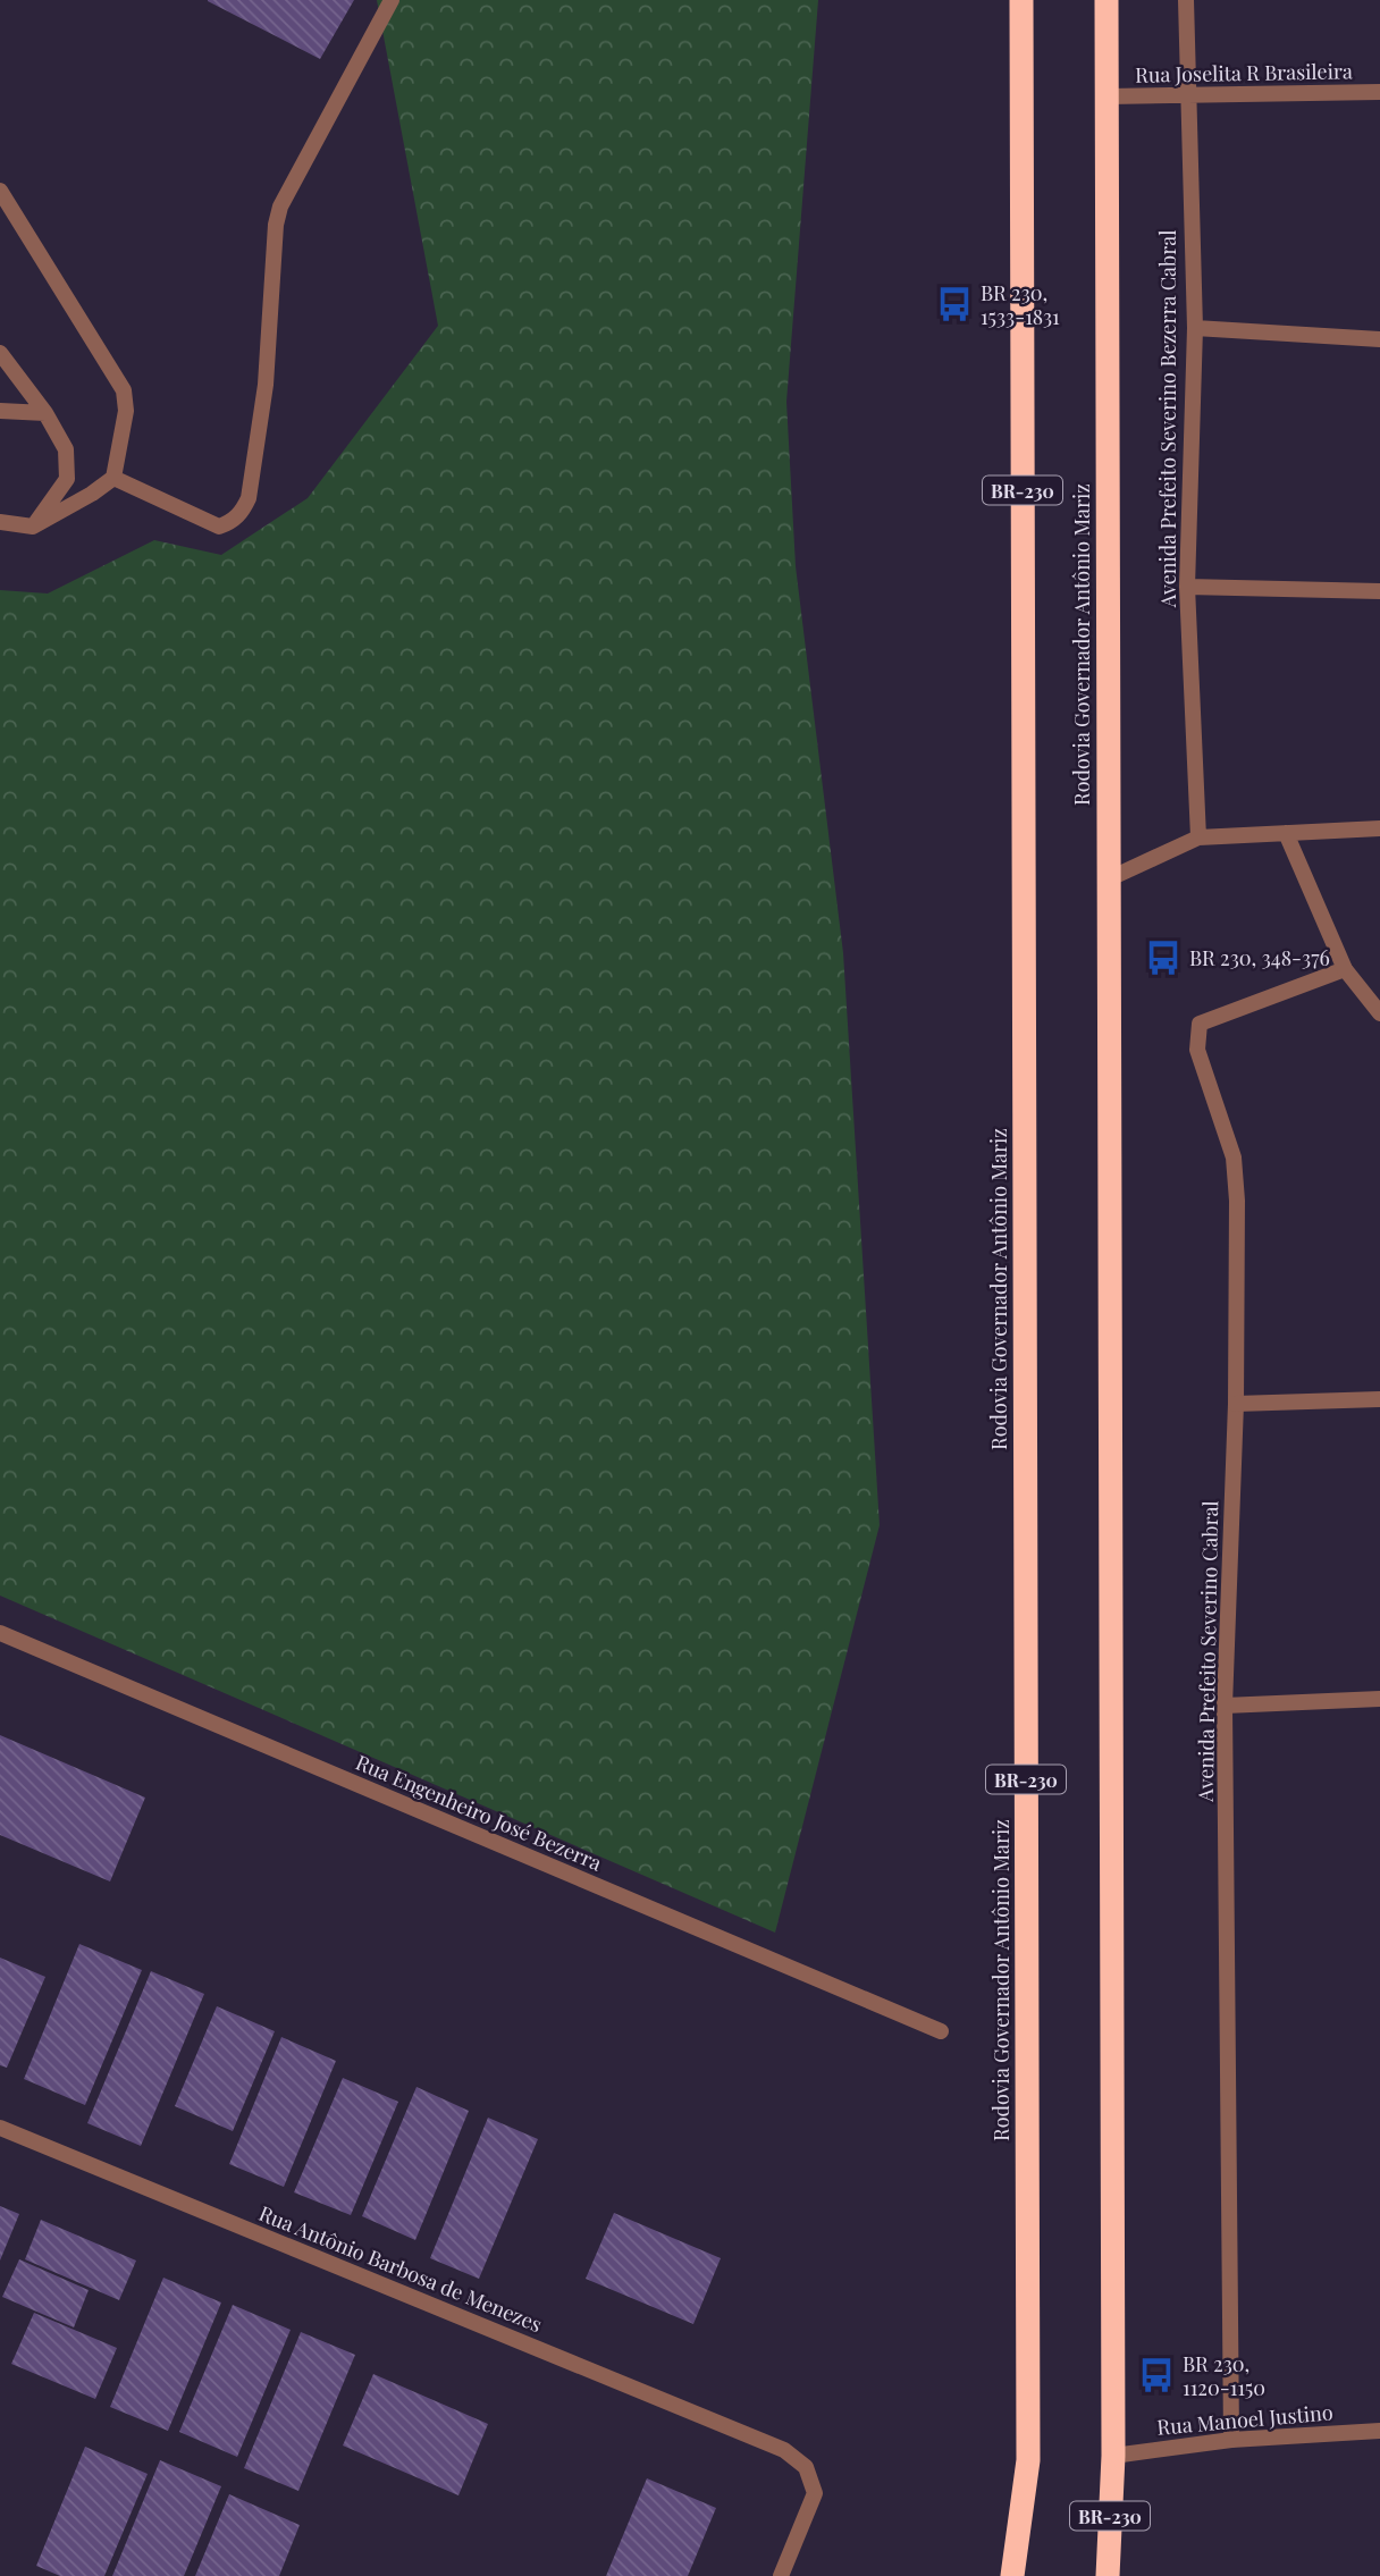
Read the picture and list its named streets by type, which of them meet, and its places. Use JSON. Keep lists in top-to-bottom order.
{
  "streets": {
    "highway": ["BR-230", "Rodovia Governador Antônio Mariz"],
    "street": [
      "Rua Joselita R Brasileira",
      "Avenida Prefeito Severino Bezerra Cabral",
      "Avenida Prefeito Severino Cabral",
      "Rua Engenheiro José Bezerra",
      "Rua Antônio Barbosa de Menezes",
      "Rua Manoel Justino"
    ]
  },
  "crossings": [
    ["Rua Joselita R Brasileira", "Avenida Prefeito Severino Bezerra Cabral"],
    ["Rua Joselita R Brasileira", "Rodovia Governador Antônio Mariz"],
    ["Rodovia Governador Antônio Mariz", "Rua Manoel Justino"],
    ["Avenida Prefeito Severino Cabral", "Rua Manoel Justino"]
  ],
  "places": {
    "bus stop": ["BR 230, 1533-1831", "BR 230, 348-376", "BR 230, 1120-1150"]
  }
}
